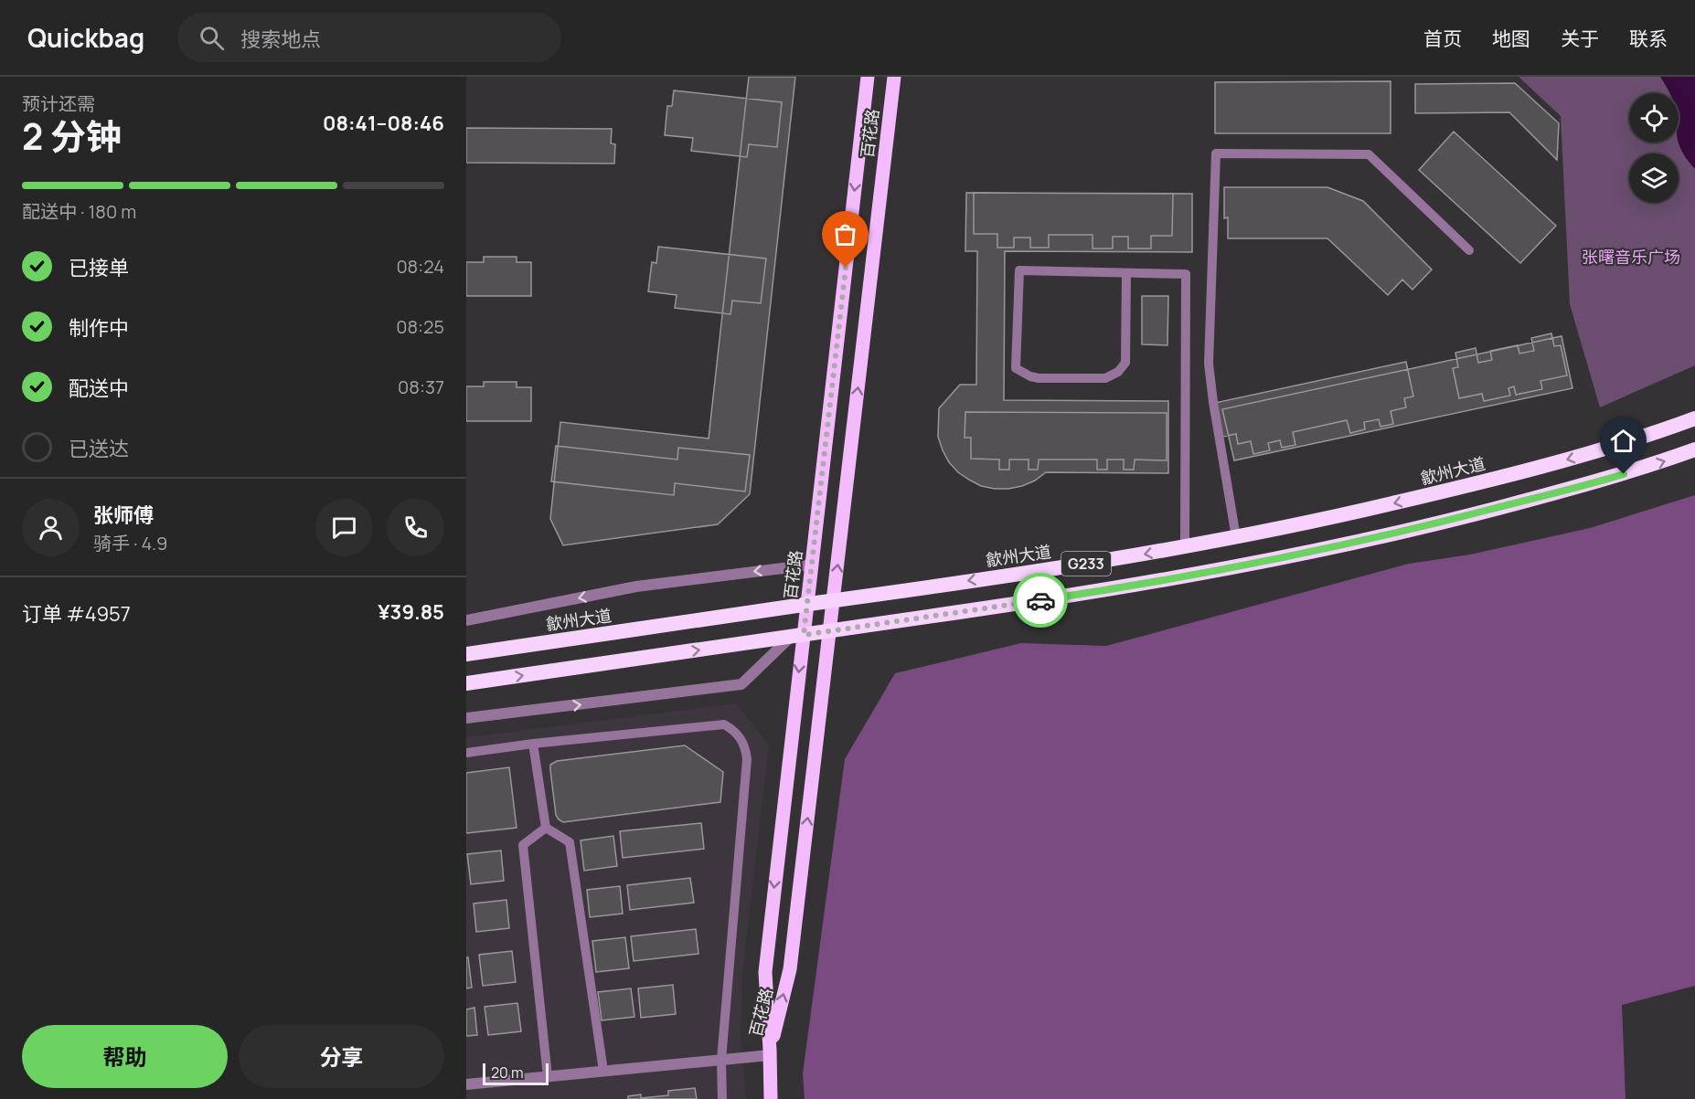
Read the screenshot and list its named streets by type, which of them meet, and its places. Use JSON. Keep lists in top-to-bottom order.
{
  "streets": {
    "highway": ["歙州大道", "G233"],
    "main road": ["百花路"]
  },
  "crossings": [
    ["百花路", "歙州大道"],
    ["百花路", "G233"]
  ],
  "parks": ["张曙音乐广场"],
  "scale_bar": "20 m",
  "page": {
    "header": "Quickbag",
    "search": "搜索地点",
    "nav": [
      "首页",
      "地图",
      "关于",
      "联系"
    ],
    "heading": ["2 分钟", "预计还需", "08:41–08:46"],
    "panel": [
      "张师傅",
      "骑手 · 4.9",
      "订单 #4957",
      "¥39.85"
    ],
    "bar": "配送中 · 180 m",
    "list": [
      ["已接单", "08:24"],
      ["制作中", "08:25"],
      ["配送中", "08:37"],
      "已送达"
    ],
    "buttons": ["帮助", "分享"],
    "scale": "20 m"
  }
}
